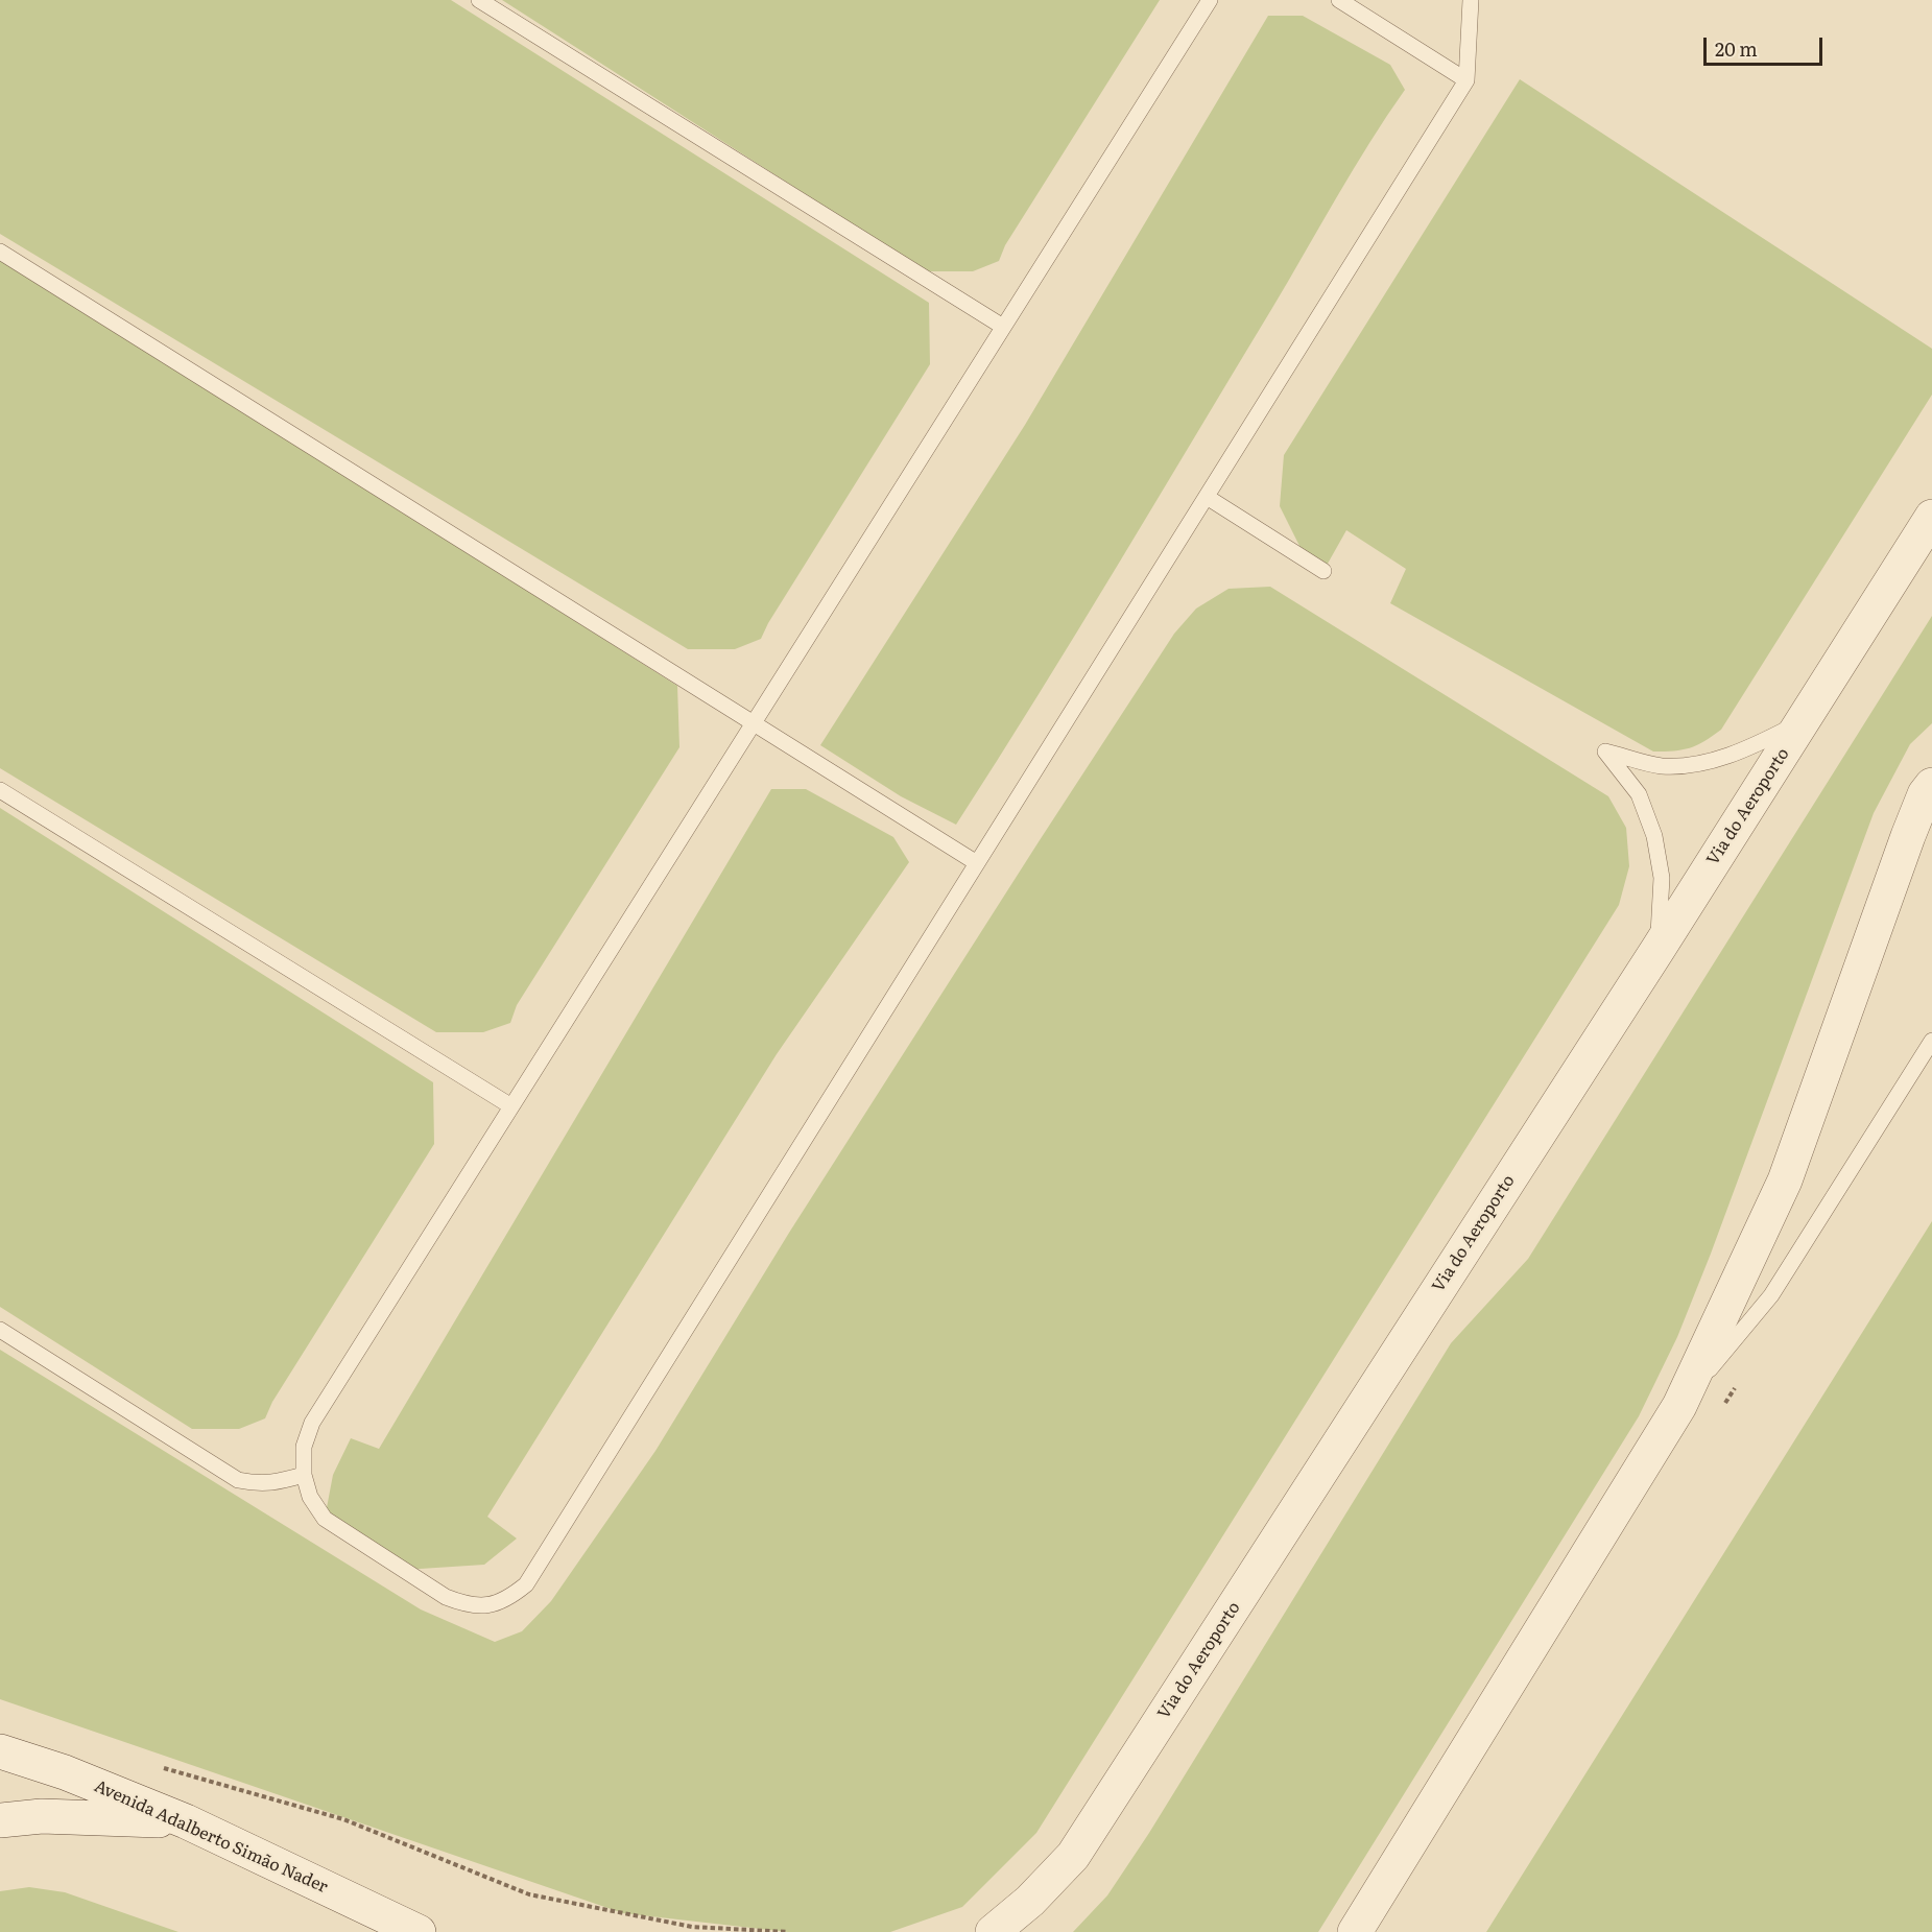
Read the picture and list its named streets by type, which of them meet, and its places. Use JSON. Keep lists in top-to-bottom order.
{
  "streets": {
    "street": ["Via do Aeroporto", "Avenida Adalberto Simão Nader"]
  },
  "scale_bar": "20 m"
}
